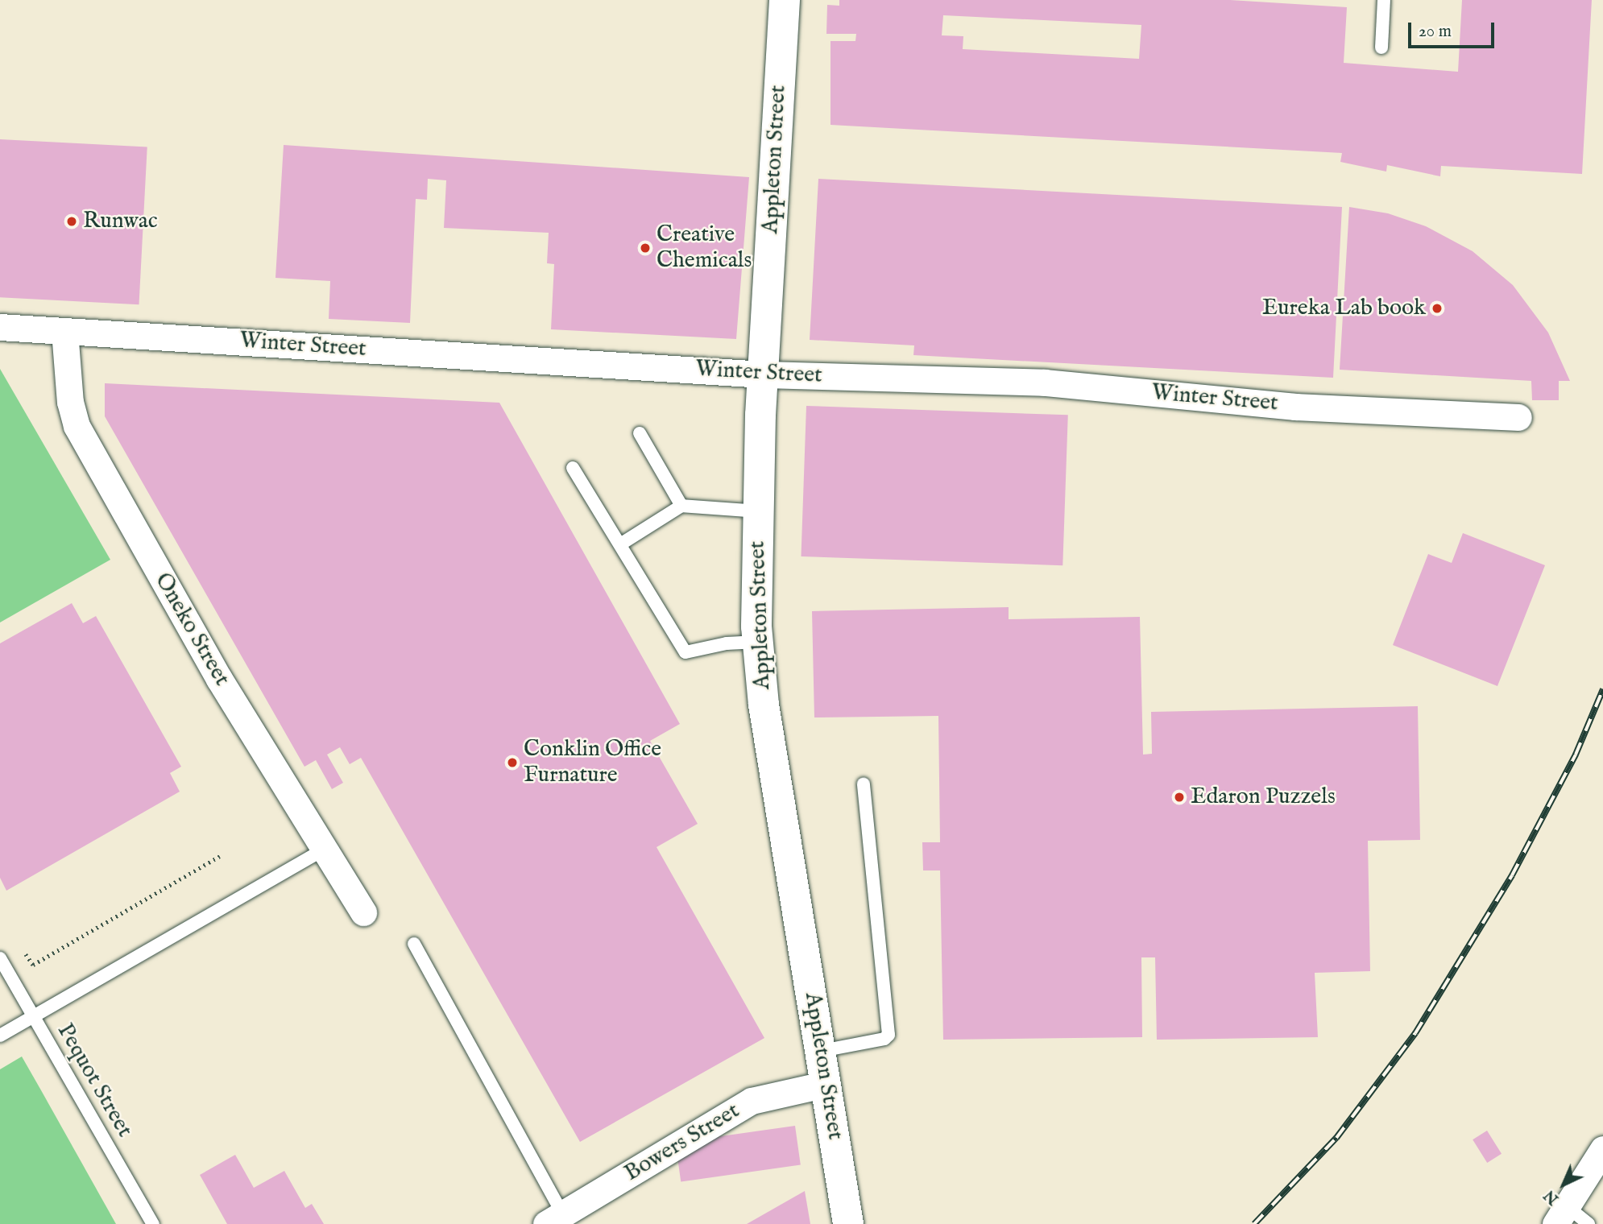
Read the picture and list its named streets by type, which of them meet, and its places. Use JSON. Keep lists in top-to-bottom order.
{
  "streets": {
    "street": [
      "Appleton Street",
      "Winter Street",
      "Oneko Street",
      "Bowers Street"
    ],
    "lane": ["Pequot Street"]
  },
  "crossings": [
    ["Appleton Street", "Winter Street"],
    ["Appleton Street", "Bowers Street"],
    ["Winter Street", "Oneko Street"]
  ],
  "places": [
    "Runwac",
    "Creative Chemicals",
    "Eureka Lab book",
    "Conklin Office Furnature",
    "Edaron Puzzels"
  ],
  "scale_bar": "20 m",
  "north": "bottom left"
}
